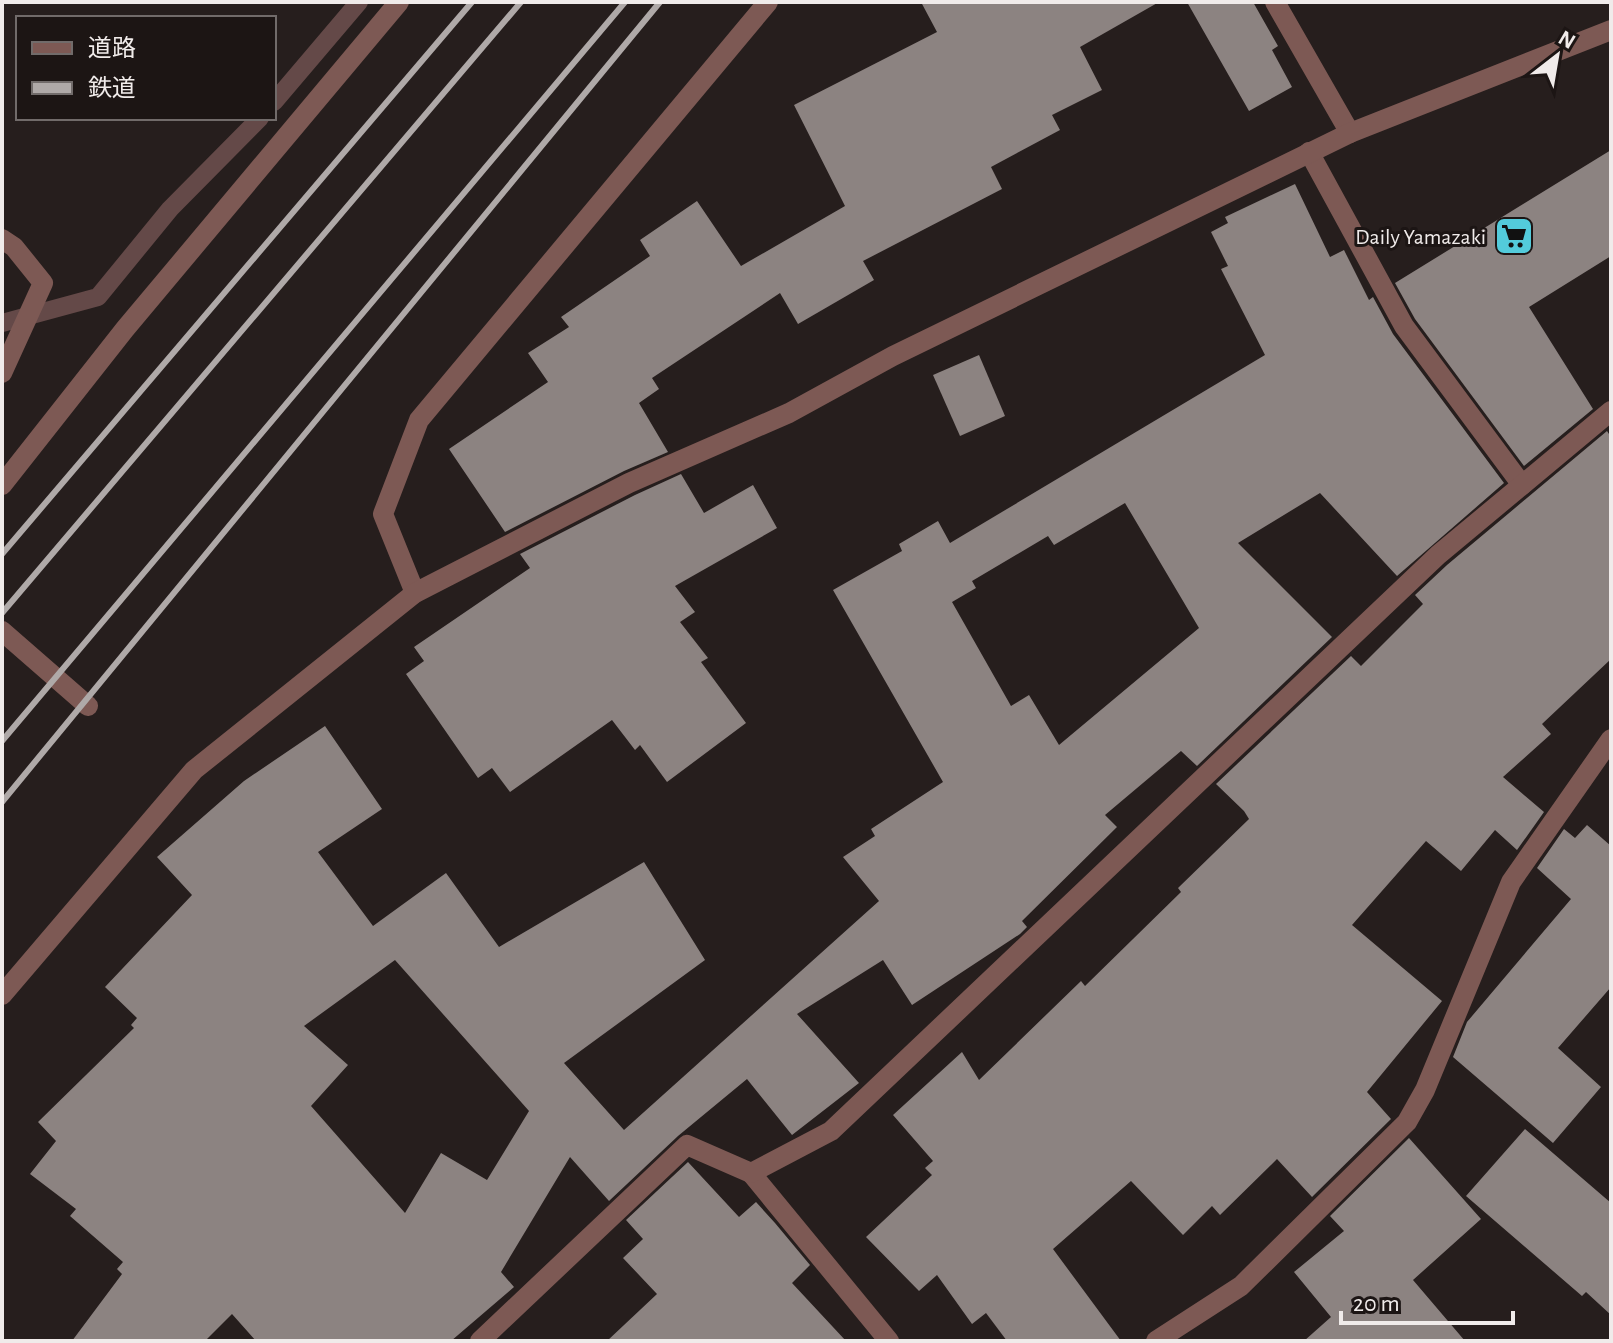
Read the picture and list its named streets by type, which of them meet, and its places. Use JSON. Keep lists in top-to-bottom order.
{
  "places": {
    "supermarket": ["Daily Yamazaki"]
  },
  "legend": ["道路", "鉄道"],
  "scale_bar": "20 m",
  "north": "top right"
}
